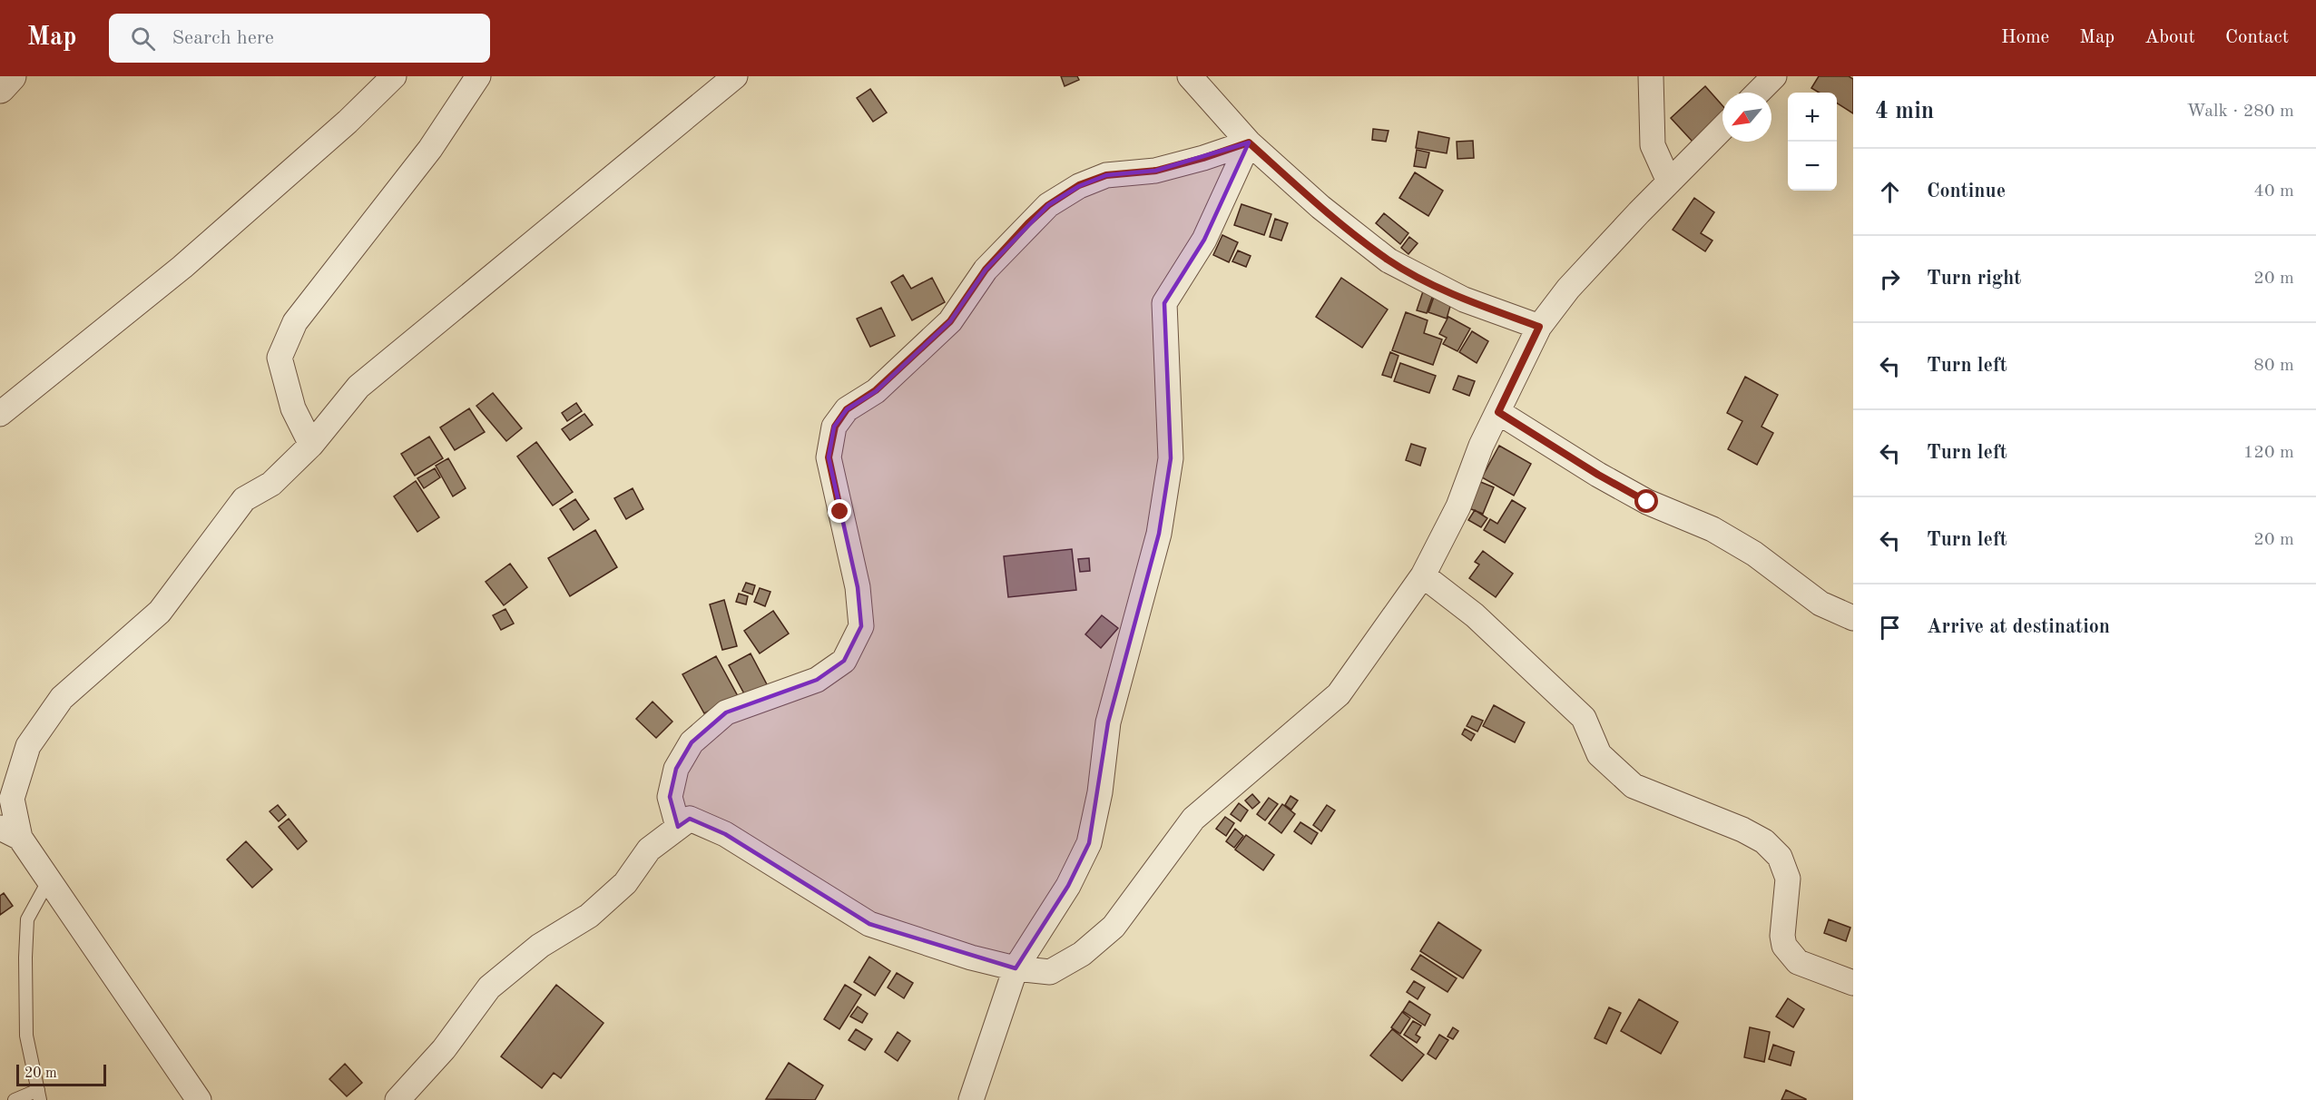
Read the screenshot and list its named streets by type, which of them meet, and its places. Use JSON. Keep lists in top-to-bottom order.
{
  "scale_bar": "20 m",
  "north": "bottom left",
  "page": {
    "header": "Map",
    "search": "Search here",
    "nav": [
      "Home",
      "Map",
      "About",
      "Contact"
    ],
    "heading": ["4 min", "Walk · 280 m"],
    "map_buttons": ["+", "−"],
    "list": [
      ["Continue", "40 m"],
      ["Turn right", "20 m"],
      ["Turn left", "80 m"],
      ["Turn left", "120 m"],
      ["Turn left", "20 m"],
      "Arrive at destination"
    ],
    "scale": "20 m"
  }
}
